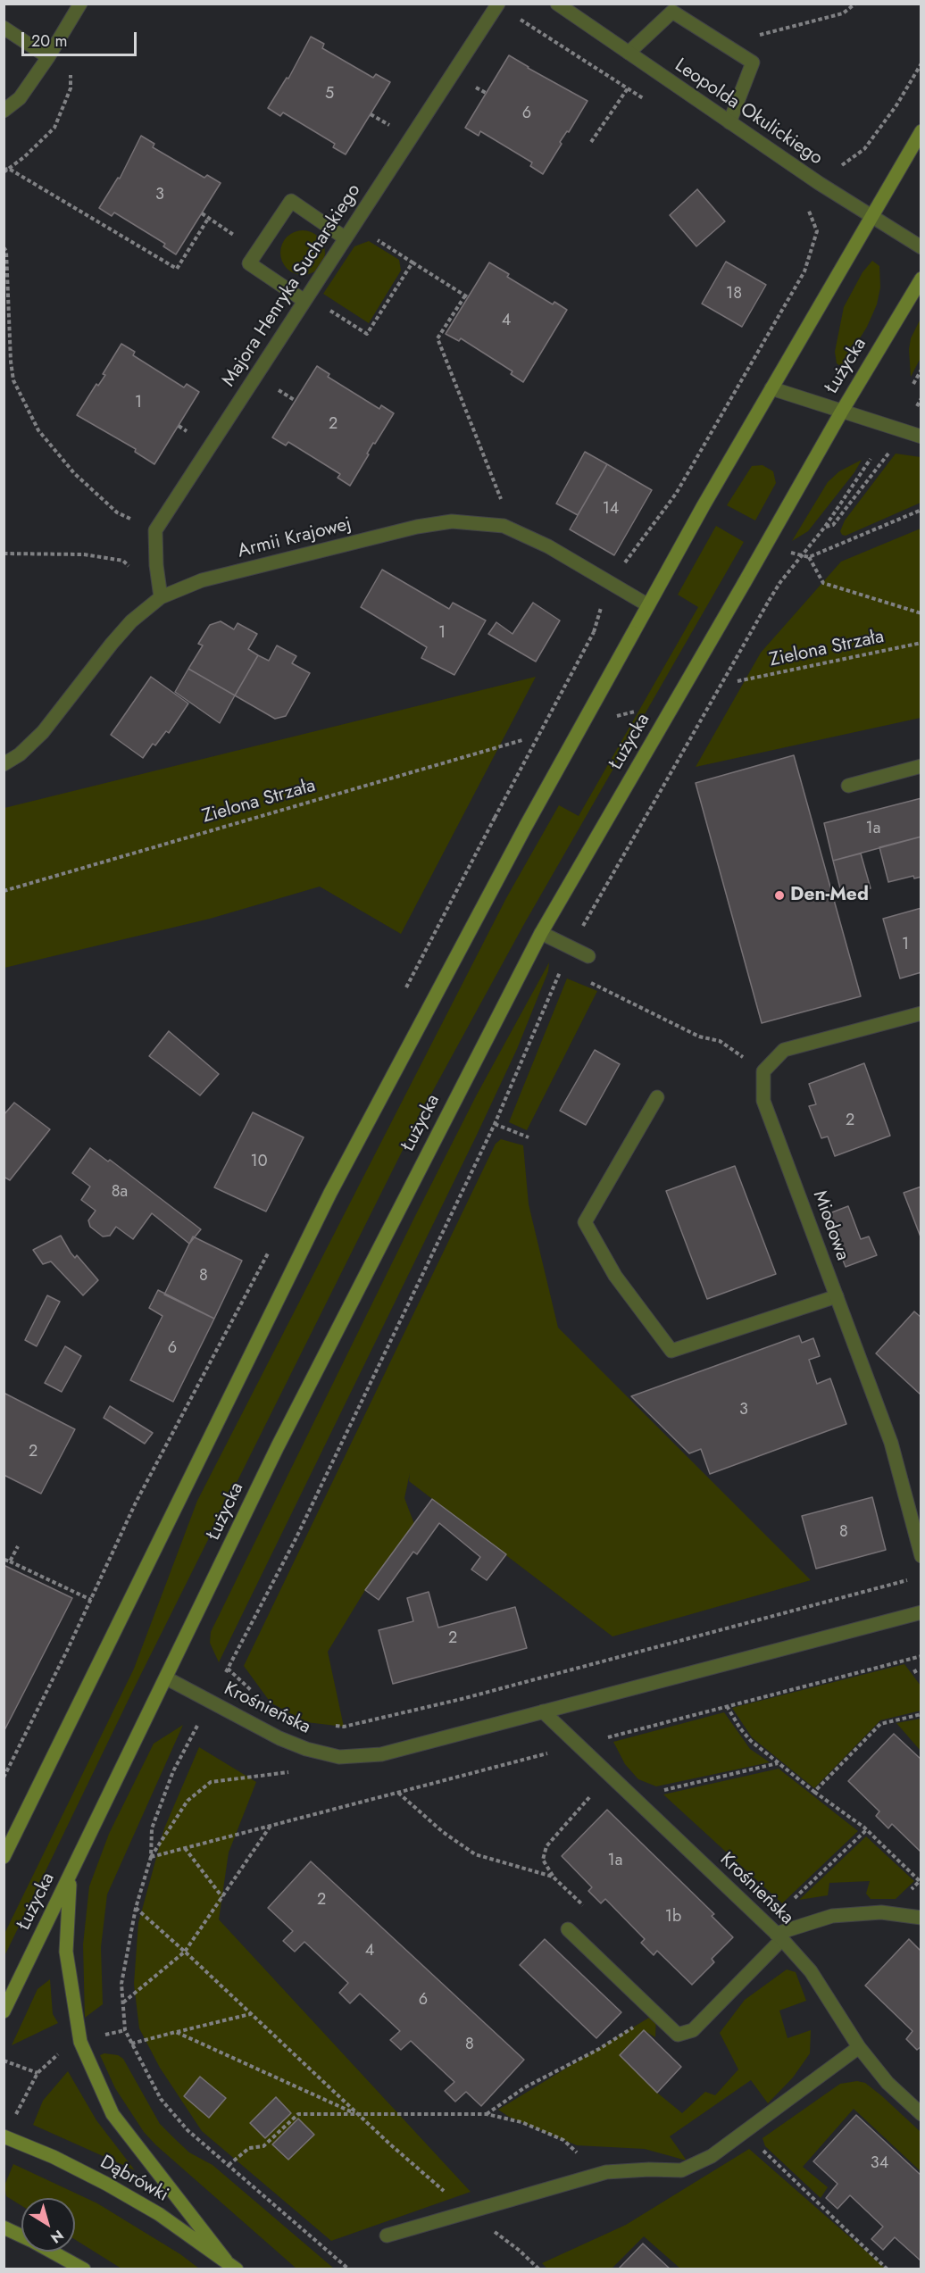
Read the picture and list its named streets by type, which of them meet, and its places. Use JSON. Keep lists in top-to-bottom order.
{
  "streets": {
    "main road": ["Łużycka", "Dąbrówki"],
    "street": [
      "Leopolda Okulickiego",
      "Majora Henryka Sucharskiego",
      "Armii Krajowej",
      "Miodowa",
      "Krośnieńska"
    ],
    "path": ["Zielona Strzała"]
  },
  "crossings": [
    ["Łużycka", "Krośnieńska"]
  ],
  "places": ["Den-Med"],
  "house_numbers": [
    "5",
    "6",
    "3",
    "18",
    "4",
    "1",
    "2",
    "14",
    "1",
    "1a",
    "1",
    "2",
    "10",
    "8a",
    "8",
    "6",
    "3",
    "2",
    "8",
    "2",
    "1a",
    "2",
    "1b",
    "4",
    "6",
    "8",
    "34"
  ],
  "scale_bar": "20 m",
  "north": "bottom right"
}
